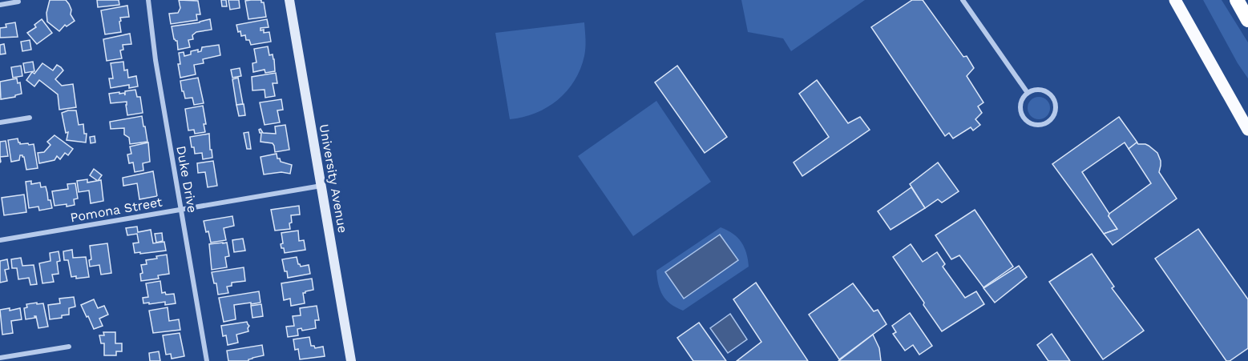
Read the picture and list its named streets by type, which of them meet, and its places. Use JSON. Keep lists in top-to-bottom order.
{
  "streets": {
    "street": ["University Avenue", "Duke Drive", "Pomona Street"]
  },
  "crossings": [
    ["University Avenue", "Pomona Street"],
    ["Duke Drive", "Pomona Street"]
  ]
}
